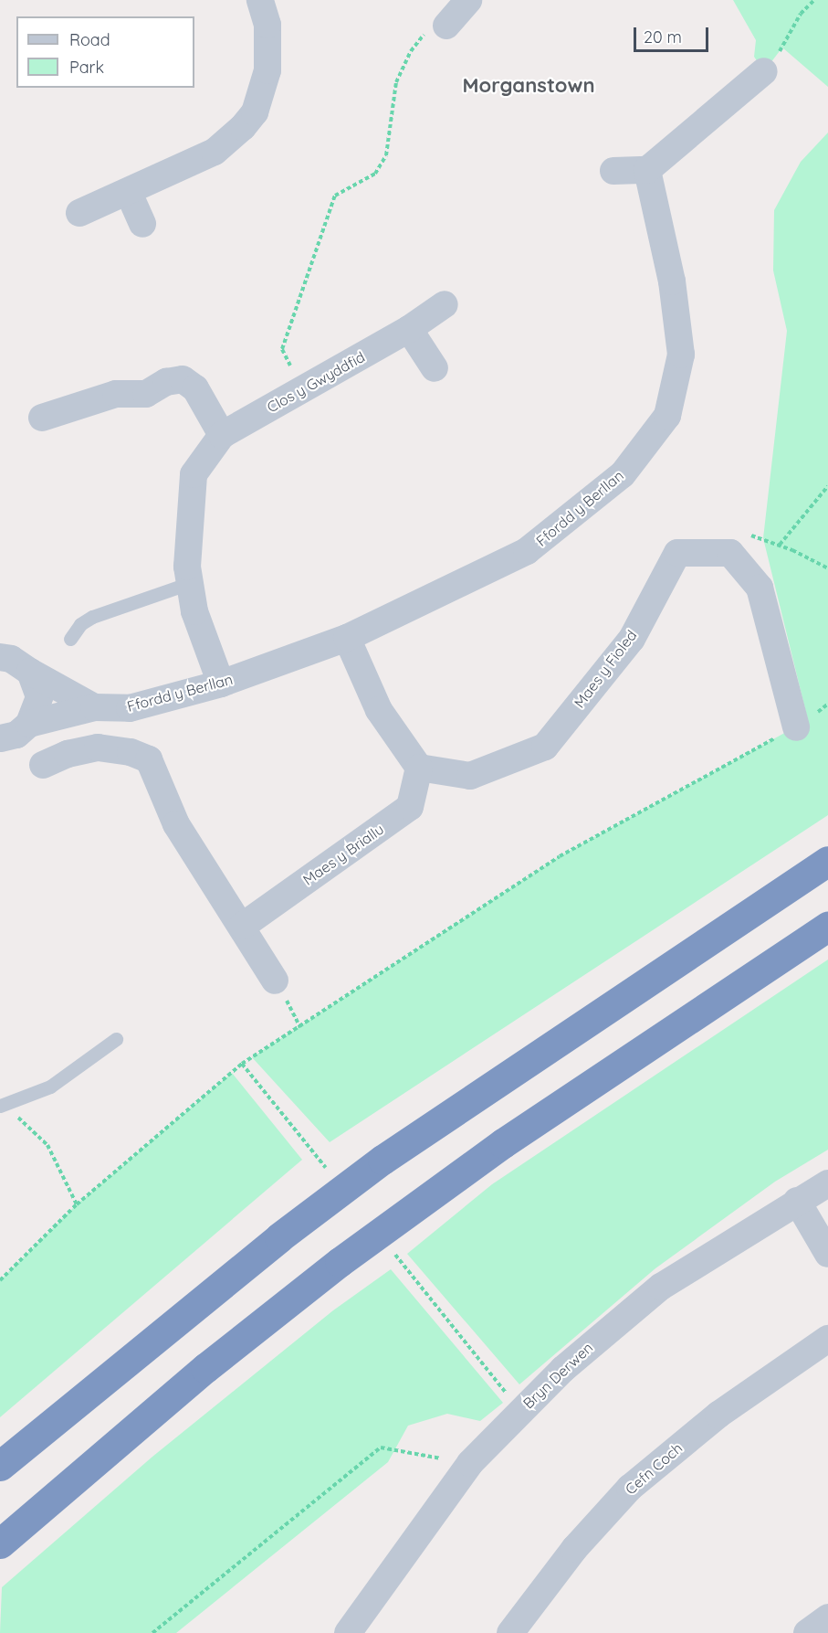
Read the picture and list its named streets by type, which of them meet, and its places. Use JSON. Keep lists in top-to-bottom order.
{
  "streets": {
    "street": [
      "Clos y Gwyddfid",
      "Ffordd y Berllan",
      "Maes y Fioled",
      "Maes y Briallu",
      "Bryn Derwen",
      "Cefn Coch"
    ]
  },
  "crossings": [
    ["Clos y Gwyddfid", "Ffordd y Berllan"],
    ["Maes y Fioled", "Maes y Briallu"]
  ],
  "districts": ["Morganstown"],
  "legend": ["Road", "Park"],
  "scale_bar": "20 m"
}
